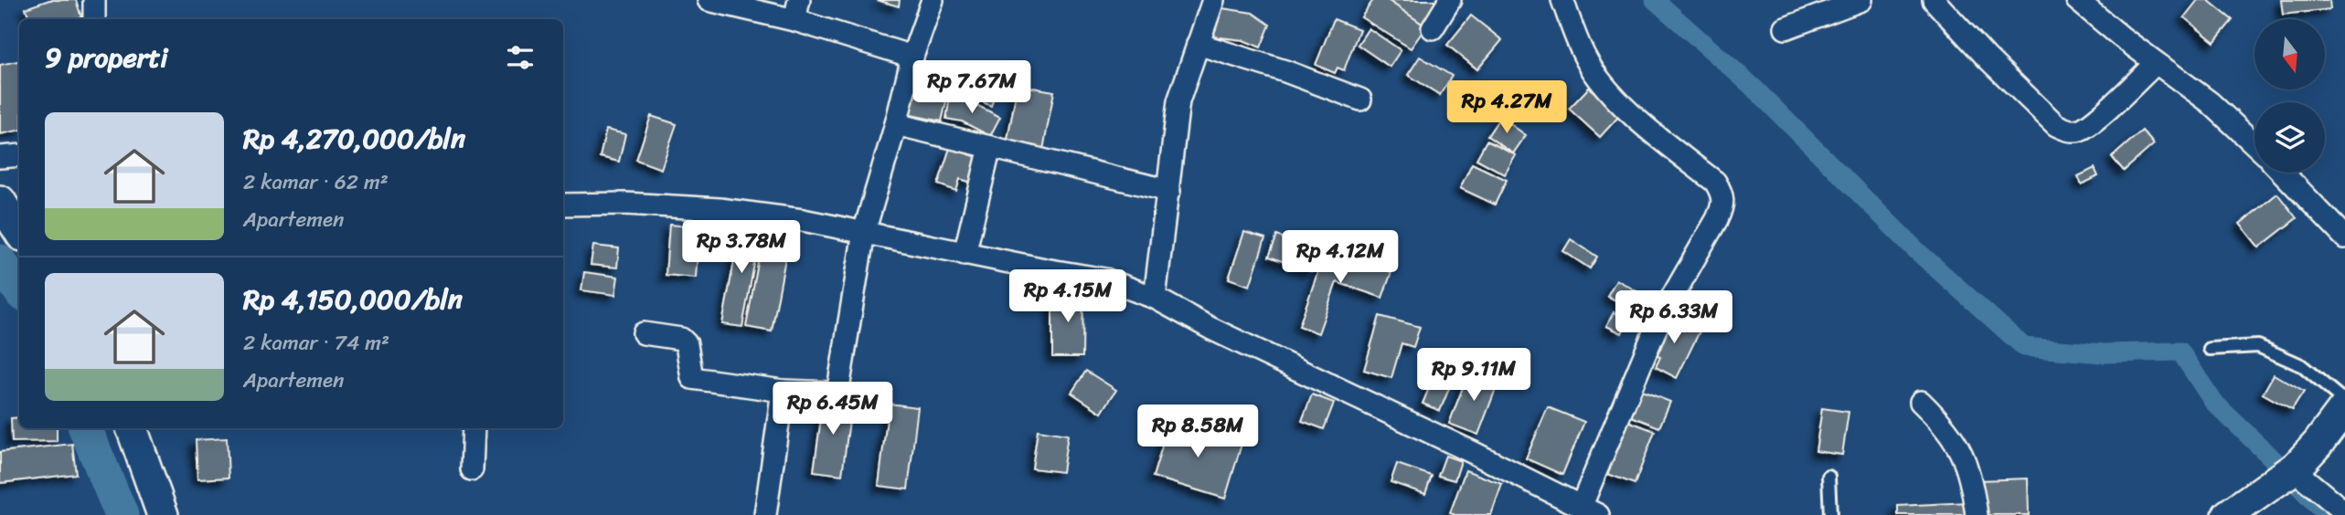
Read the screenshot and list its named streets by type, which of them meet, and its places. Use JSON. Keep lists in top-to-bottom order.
{
  "north": "bottom",
  "page": {
    "heading": "9 properti",
    "price": [
      "Rp 7.67M",
      "Rp 4.27M",
      "Rp 3.78M",
      "Rp 4.12M",
      "Rp 4.15M",
      "Rp 6.33M",
      "Rp 9.11M",
      "Rp 6.45M",
      "Rp 8.58M"
    ],
    "list": [
      {
        "name": "Rp 4,270,000/bln",
        "note": "2 kamar · 62 m² · Apartemen"
      },
      {
        "name": "Rp 4,150,000/bln",
        "note": "2 kamar · 74 m² · Apartemen"
      }
    ]
  }
}
